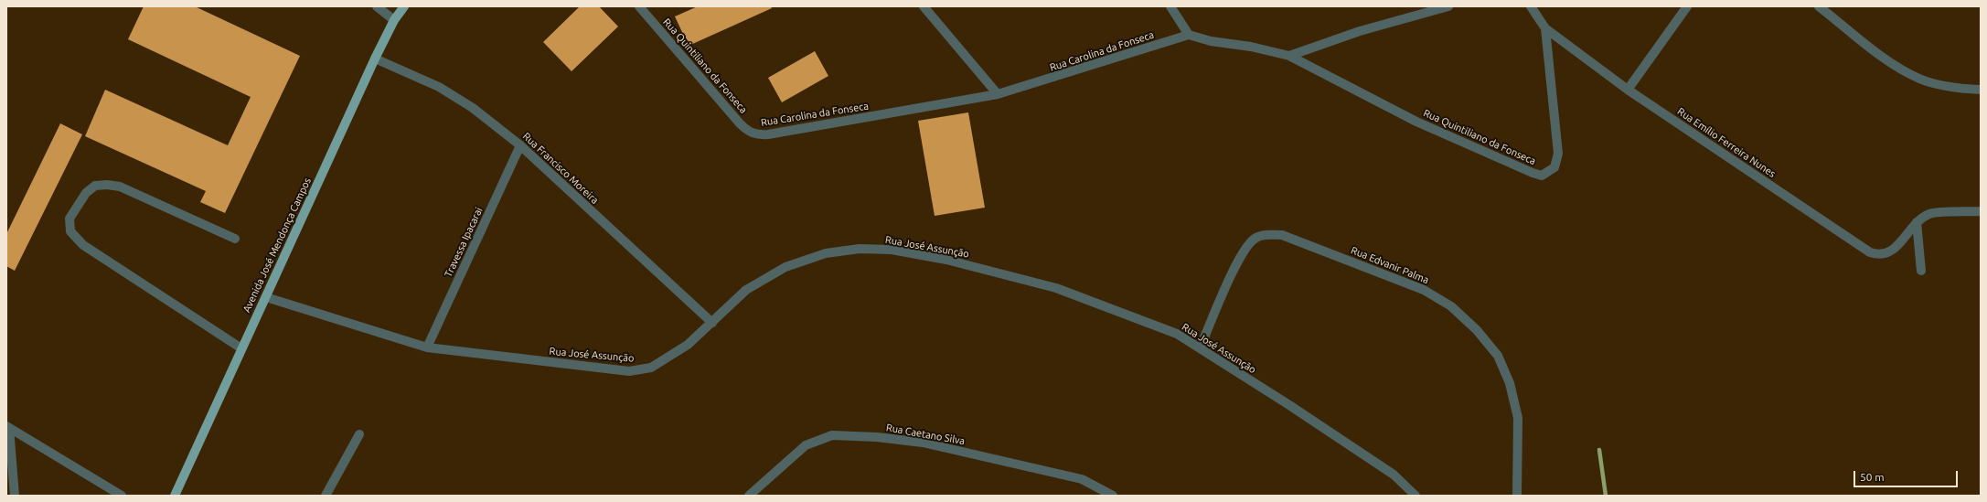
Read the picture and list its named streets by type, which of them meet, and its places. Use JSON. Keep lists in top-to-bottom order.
{
  "streets": {
    "main road": ["Avenida José Mendonça Campos"],
    "street": [
      "Rua Carolina da Fonseca",
      "Rua Quintiliano da Fonseca",
      "Rua Emílio Ferreira Nunes",
      "Rua Francisco Moreira",
      "Travessa Ipacarai",
      "Rua José Assunção",
      "Rua Edvanir Palma",
      "Rua Caetano Silva"
    ]
  },
  "crossings": [
    ["Rua Carolina da Fonseca", "Rua Quintiliano da Fonseca"],
    ["Rua Quintiliano da Fonseca", "Rua Emílio Ferreira Nunes"],
    ["Rua Francisco Moreira", "Travessa Ipacarai"],
    ["Rua Francisco Moreira", "Avenida José Mendonça Campos"],
    ["Rua Francisco Moreira", "Rua José Assunção"],
    ["Travessa Ipacarai", "Rua José Assunção"],
    ["Avenida José Mendonça Campos", "Rua José Assunção"],
    ["Rua José Assunção", "Rua Edvanir Palma"]
  ],
  "scale_bar": "50 m"
}
